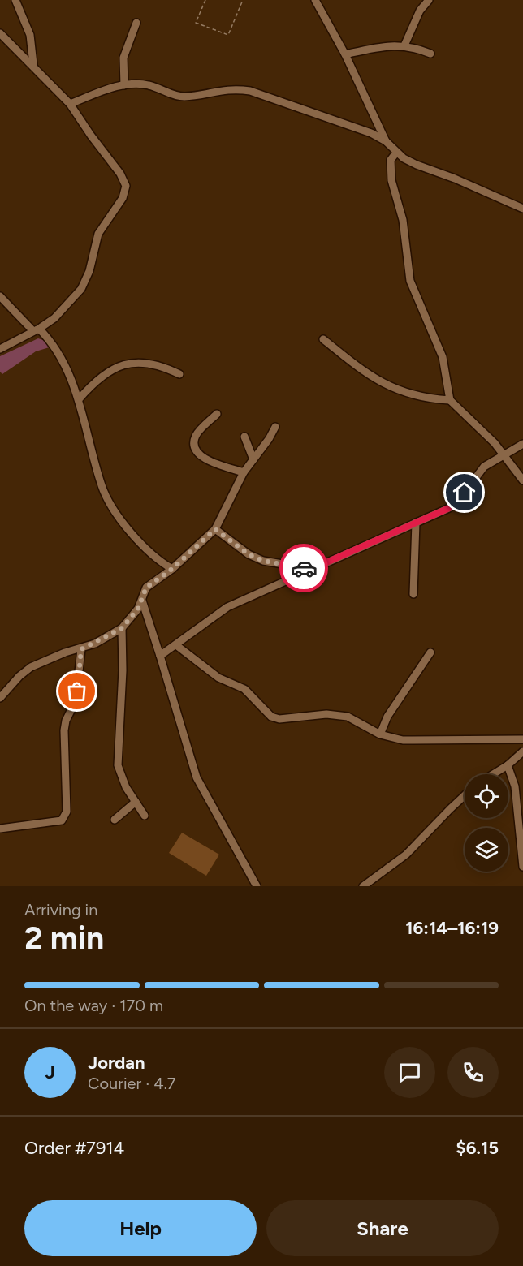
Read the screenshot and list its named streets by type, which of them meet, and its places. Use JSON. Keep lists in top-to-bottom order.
{
  "page": {
    "heading": ["2 min", "Arriving in", "16:14–16:19"],
    "panel": [
      "Jordan",
      "Courier · 4.7",
      "Order #7914",
      "$6.15"
    ],
    "bar": "On the way · 170 m",
    "round": "J",
    "buttons": ["Help", "Share"]
  }
}
